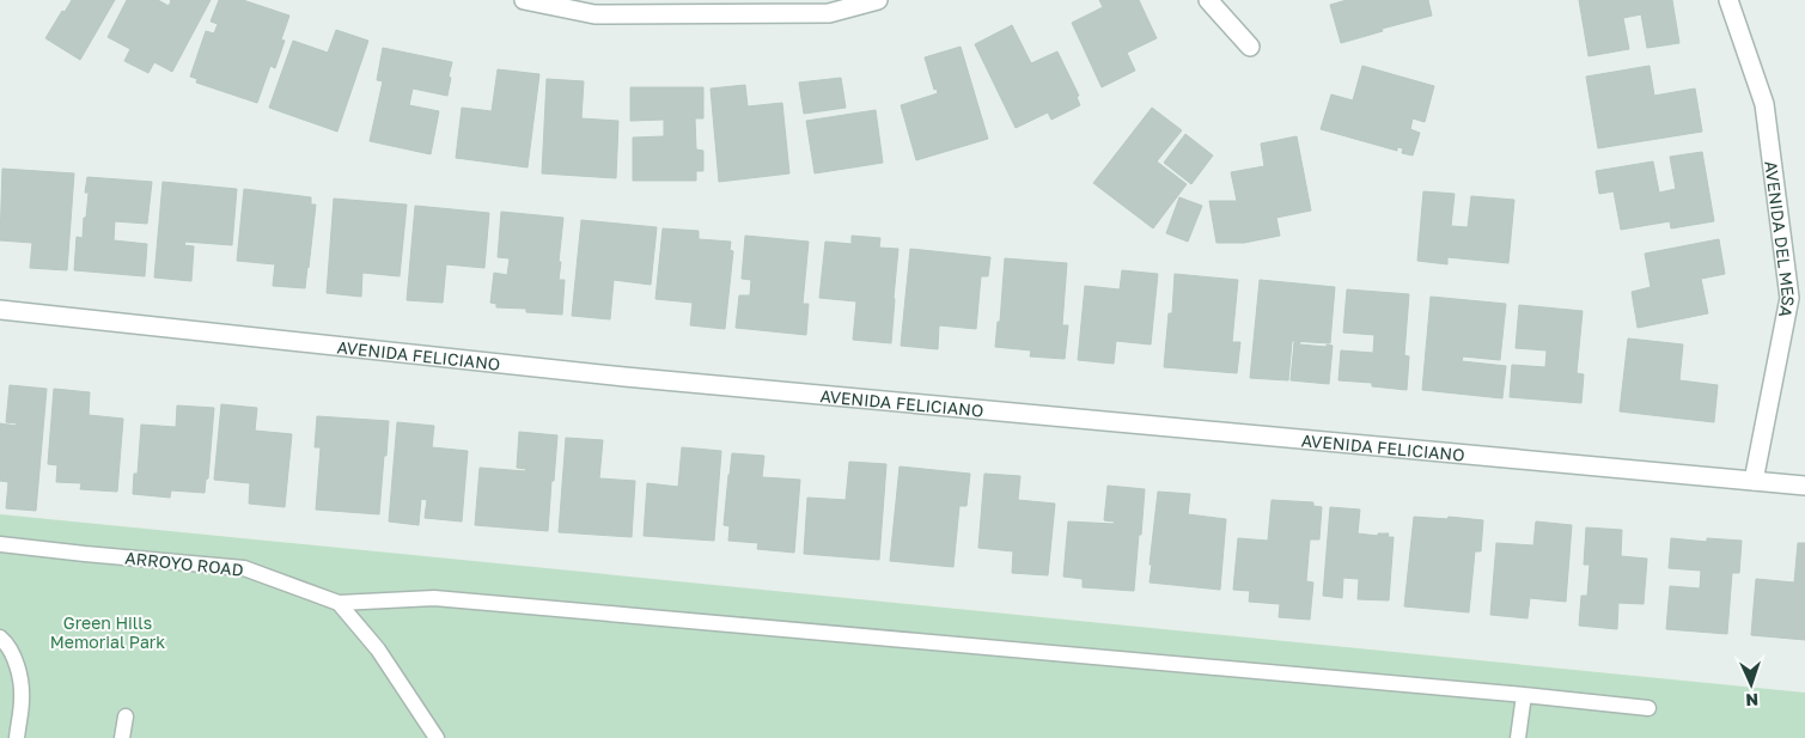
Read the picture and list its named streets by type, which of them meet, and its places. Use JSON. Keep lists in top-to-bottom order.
{
  "streets": {
    "street": ["AVENIDA DEL MESA", "AVENIDA FELICIANO"],
    "lane": ["ARROYO ROAD"]
  },
  "crossings": [
    ["AVENIDA DEL MESA", "AVENIDA FELICIANO"]
  ],
  "parks": ["Green Hills Memorial Park"],
  "north": "bottom"
}
